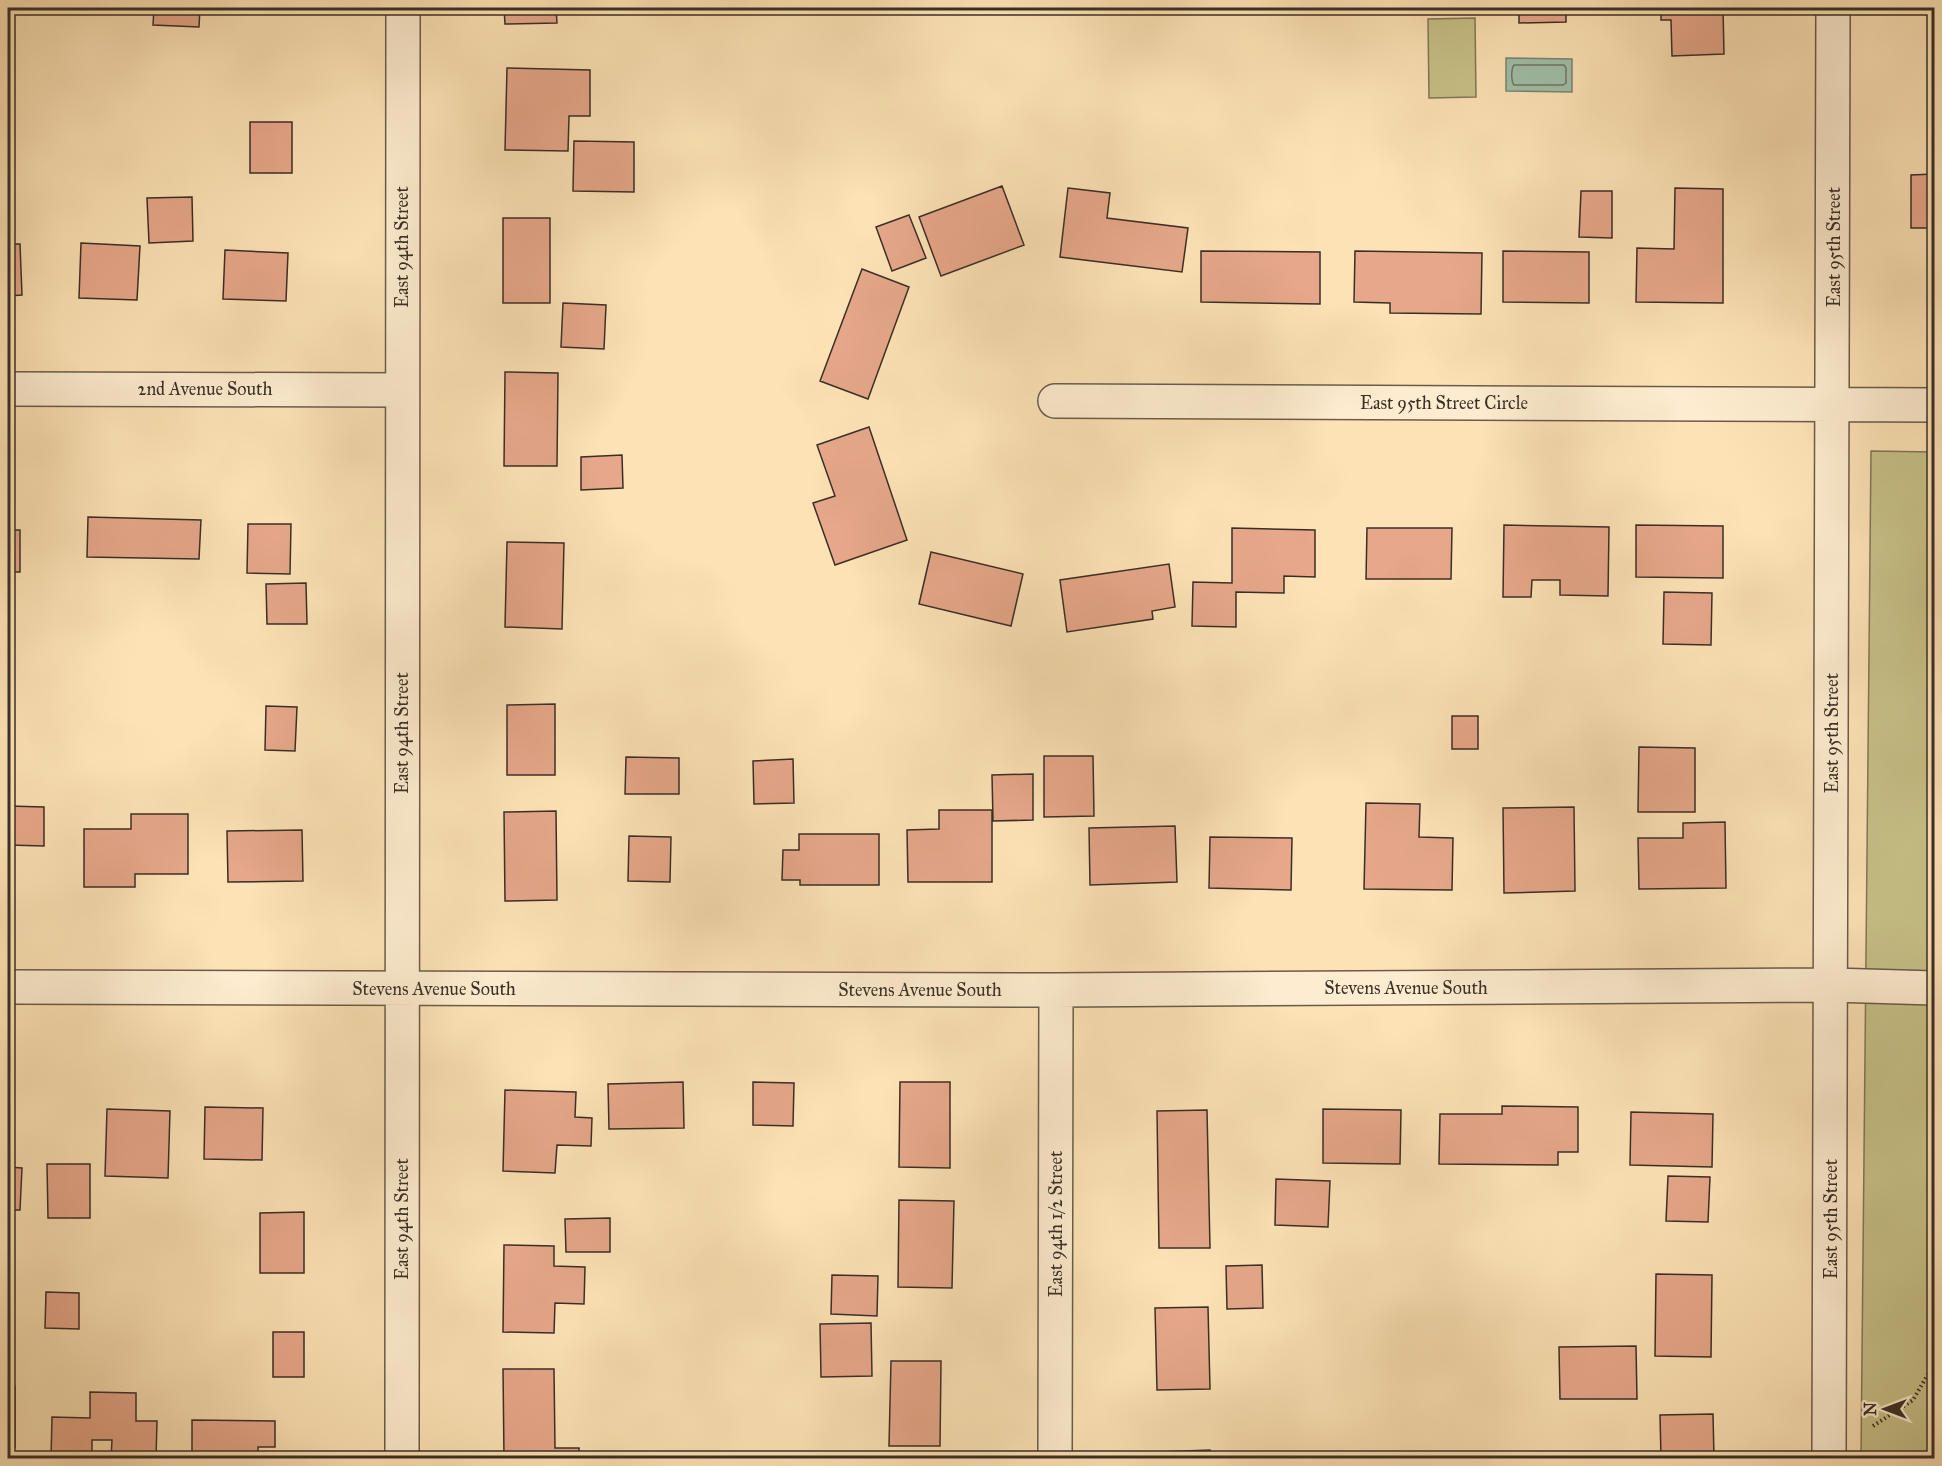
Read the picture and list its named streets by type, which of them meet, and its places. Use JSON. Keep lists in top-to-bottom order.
{
  "streets": {
    "street": [
      "East 94th Street",
      "East 95th Street",
      "2nd Avenue South",
      "East 95th Street Circle",
      "Stevens Avenue South",
      "East 94th 1/2 Street"
    ]
  },
  "crossings": [
    ["East 94th Street", "2nd Avenue South"],
    ["East 94th Street", "Stevens Avenue South"],
    ["East 95th Street", "East 95th Street Circle"],
    ["East 95th Street", "Stevens Avenue South"],
    ["Stevens Avenue South", "East 94th 1/2 Street"]
  ],
  "north": "left"
}
